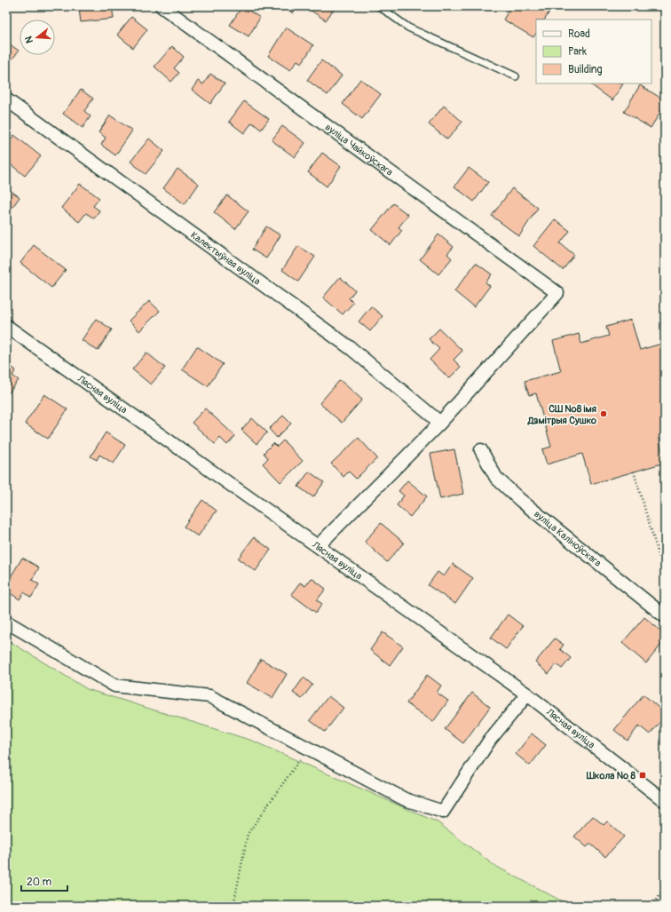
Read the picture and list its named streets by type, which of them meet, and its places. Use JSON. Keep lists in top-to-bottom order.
{
  "streets": {
    "street": [
      "вуліца Чайкоўскага",
      "Калектыўная вуліца",
      "Лясная вуліца",
      "вуліца Каліноўскага"
    ]
  },
  "crossings": [
    ["вуліца Чайкоўскага", "Калектыўная вуліца"]
  ],
  "places": {
    "other": ["СШ №8 імя Дзмітрыя Сушко"],
    "transit": ["Школа № 8"]
  },
  "legend": ["Road", "Park", "Building"],
  "scale_bar": "20 m",
  "north": "left"
}
